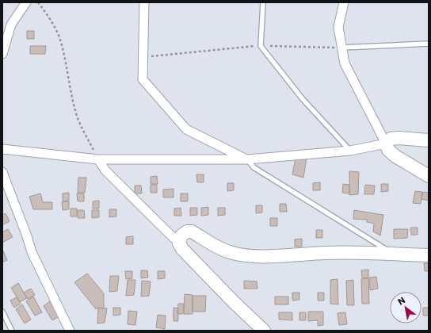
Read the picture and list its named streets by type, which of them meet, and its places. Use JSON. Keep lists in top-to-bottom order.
{
  "north": "top left"
}
